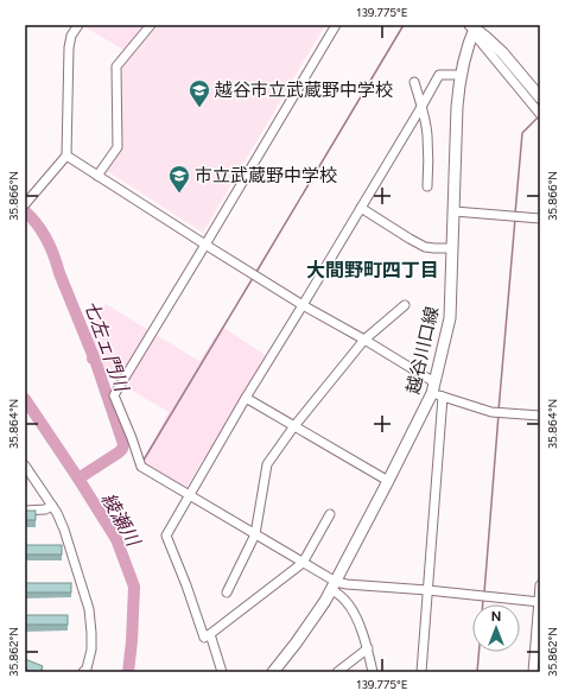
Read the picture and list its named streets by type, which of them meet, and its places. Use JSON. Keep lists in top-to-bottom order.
{
  "streets": {
    "main road": ["越谷川口線"]
  },
  "districts": ["大間野町四丁目"],
  "water": ["七左ェ門川", "綾瀬川"],
  "places": {
    "school or university": ["越谷市立武蔵野中学校", "市立武蔵野中学校"]
  },
  "north": "top",
  "coordinates": [
    "139.775°E",
    "35.866°N",
    "35.864°N",
    "35.862°N"
  ]
}
